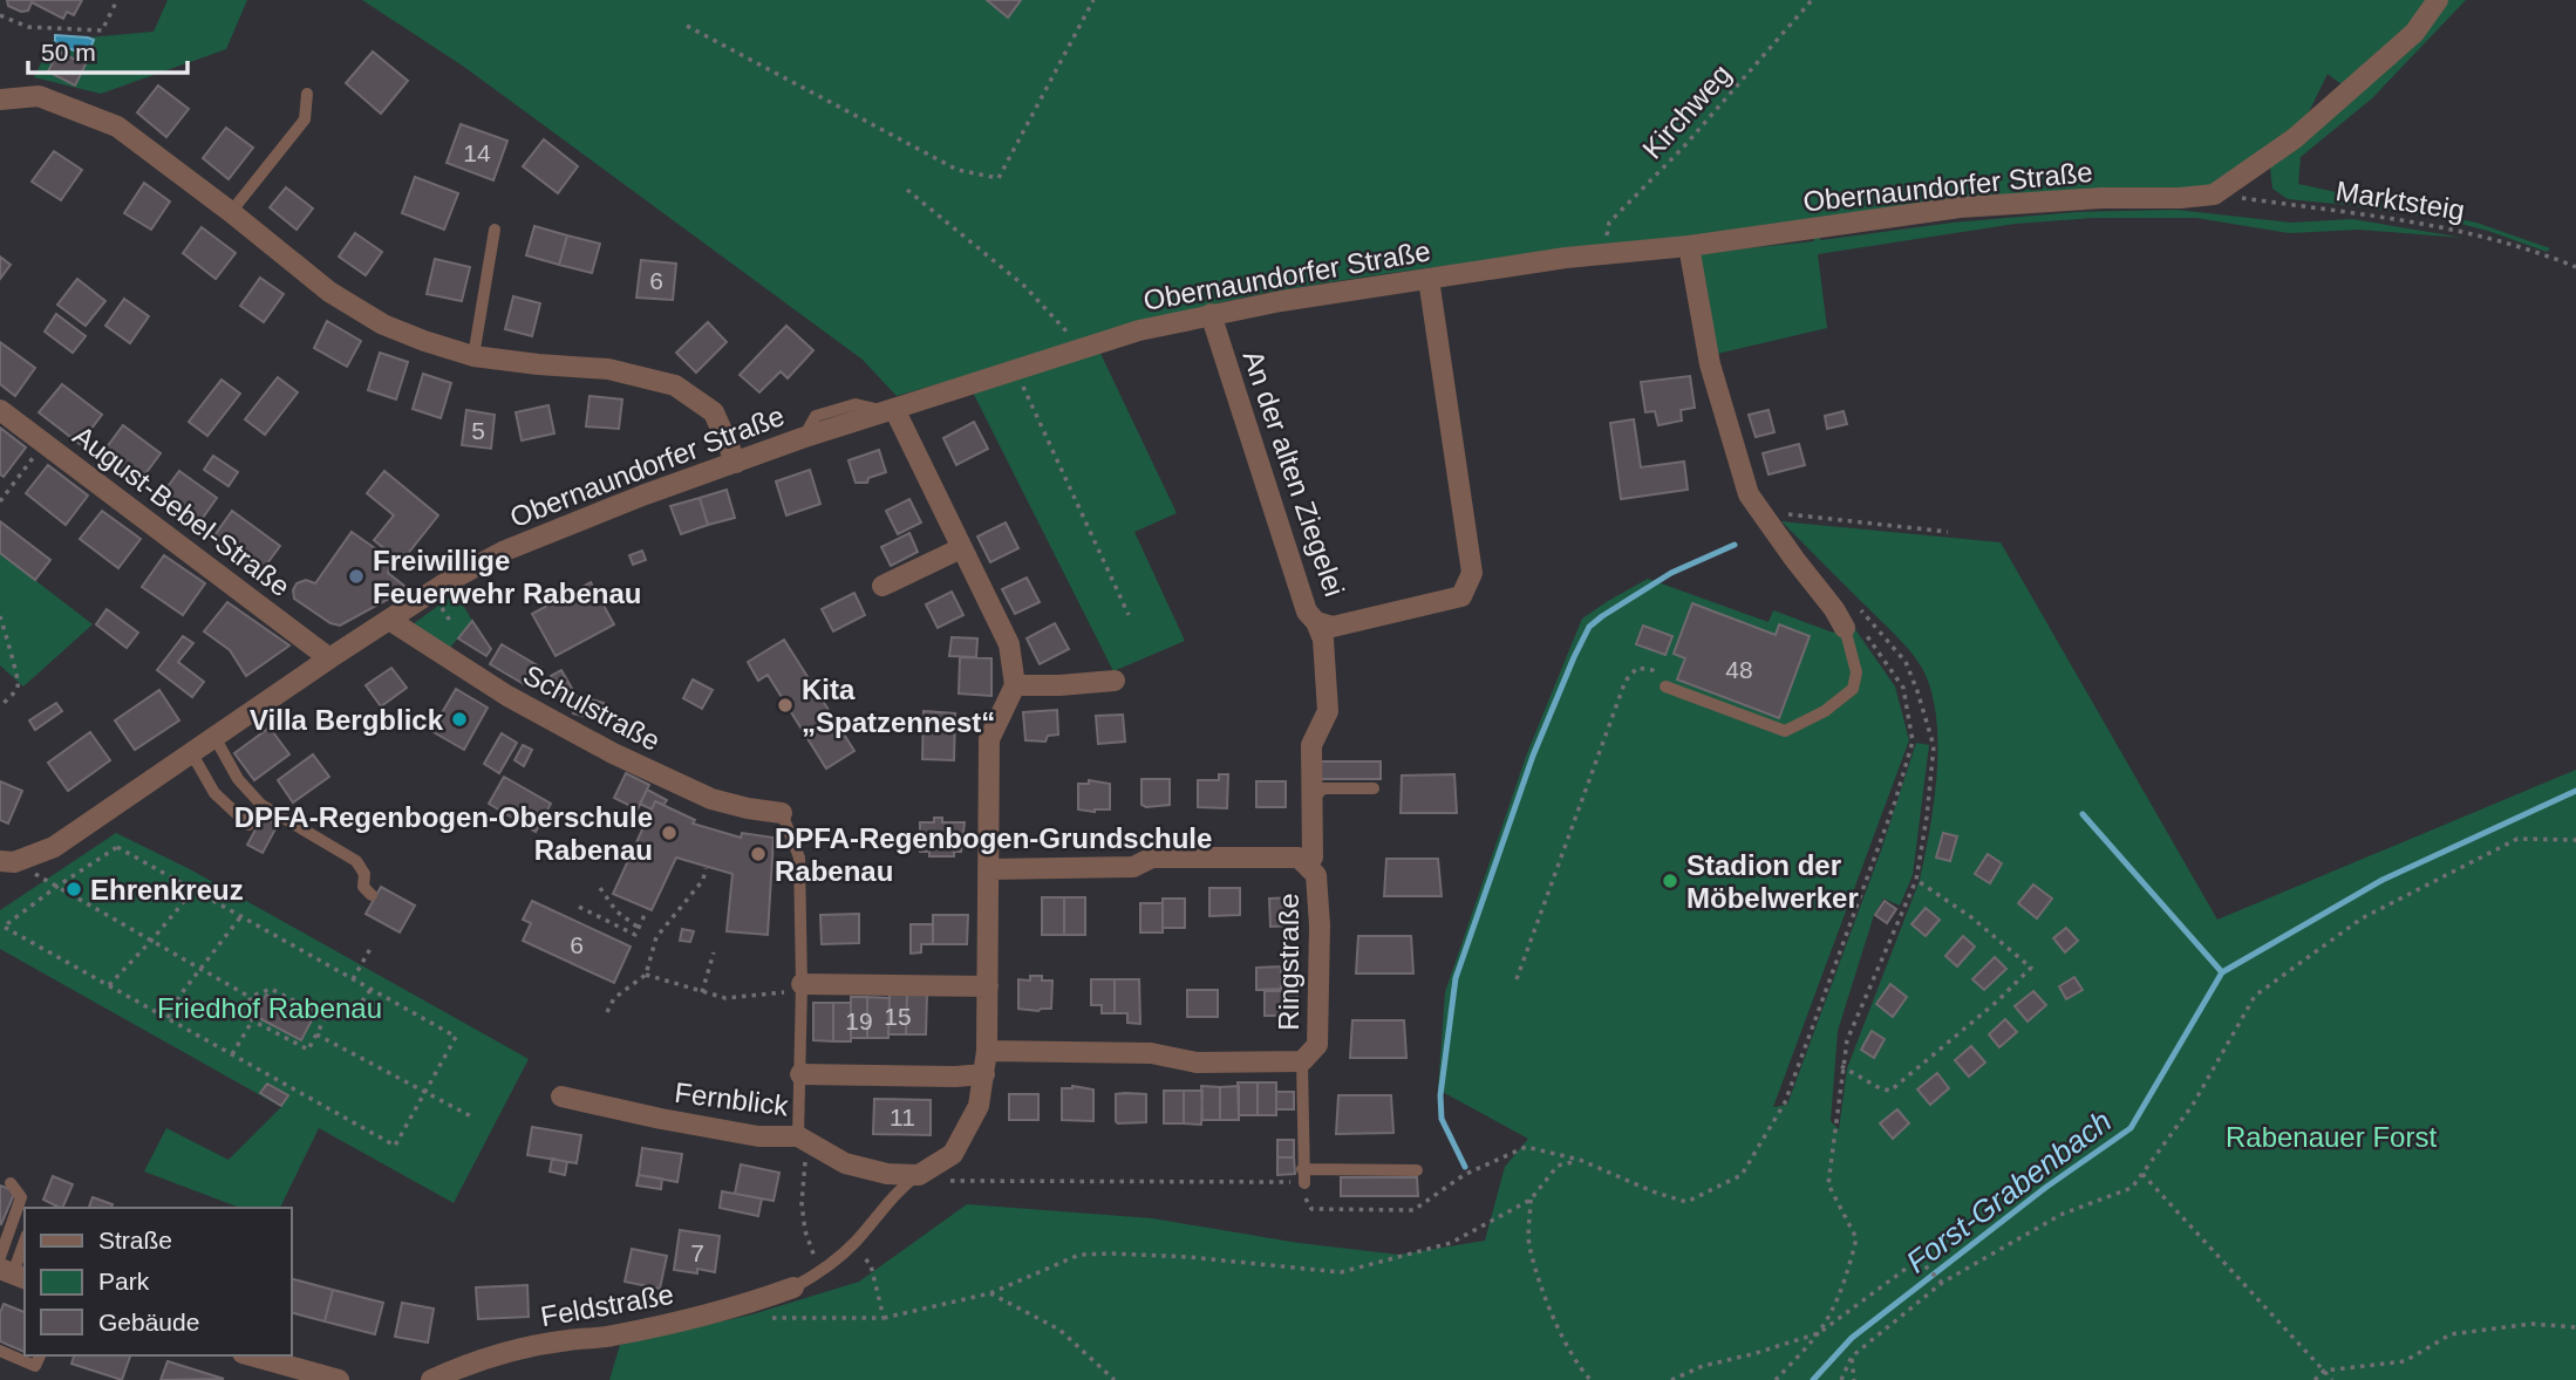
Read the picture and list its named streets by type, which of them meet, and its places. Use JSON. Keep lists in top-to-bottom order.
{
  "streets": {
    "street": [
      "Obernaundorfer Straße",
      "An der alten Ziegelei",
      "August-Bebel-Straße",
      "Schulstraße",
      "Ringstraße",
      "Fernblick",
      "Feldstraße"
    ],
    "path": ["Kirchweg", "Marktsteig"]
  },
  "crossings": [
    ["Kirchweg", "Obernaundorfer Straße"],
    ["Obernaundorfer Straße", "Marktsteig"],
    ["Obernaundorfer Straße", "An der alten Ziegelei"],
    ["Obernaundorfer Straße", "August-Bebel-Straße"],
    ["Obernaundorfer Straße", "Schulstraße"]
  ],
  "water": ["Forst-Grabenbach"],
  "parks": ["Friedhof Rabenau", "Rabenauer Forst"],
  "places": [
    "Freiwillige Feuerwehr Rabenau",
    "Kita „Spatzennest“",
    "Villa Bergblick",
    "DPFA-Regenbogen-Oberschule Rabenau",
    "DPFA-Regenbogen-Grundschule Rabenau",
    "Stadion der Möbelwerker",
    "Ehrenkreuz"
  ],
  "house_numbers": [
    "14",
    "6",
    "5",
    "48",
    "6",
    "15",
    "19",
    "11",
    "7"
  ],
  "legend": ["Straße", "Park", "Gebäude"],
  "scale_bar": "50 m"
}
